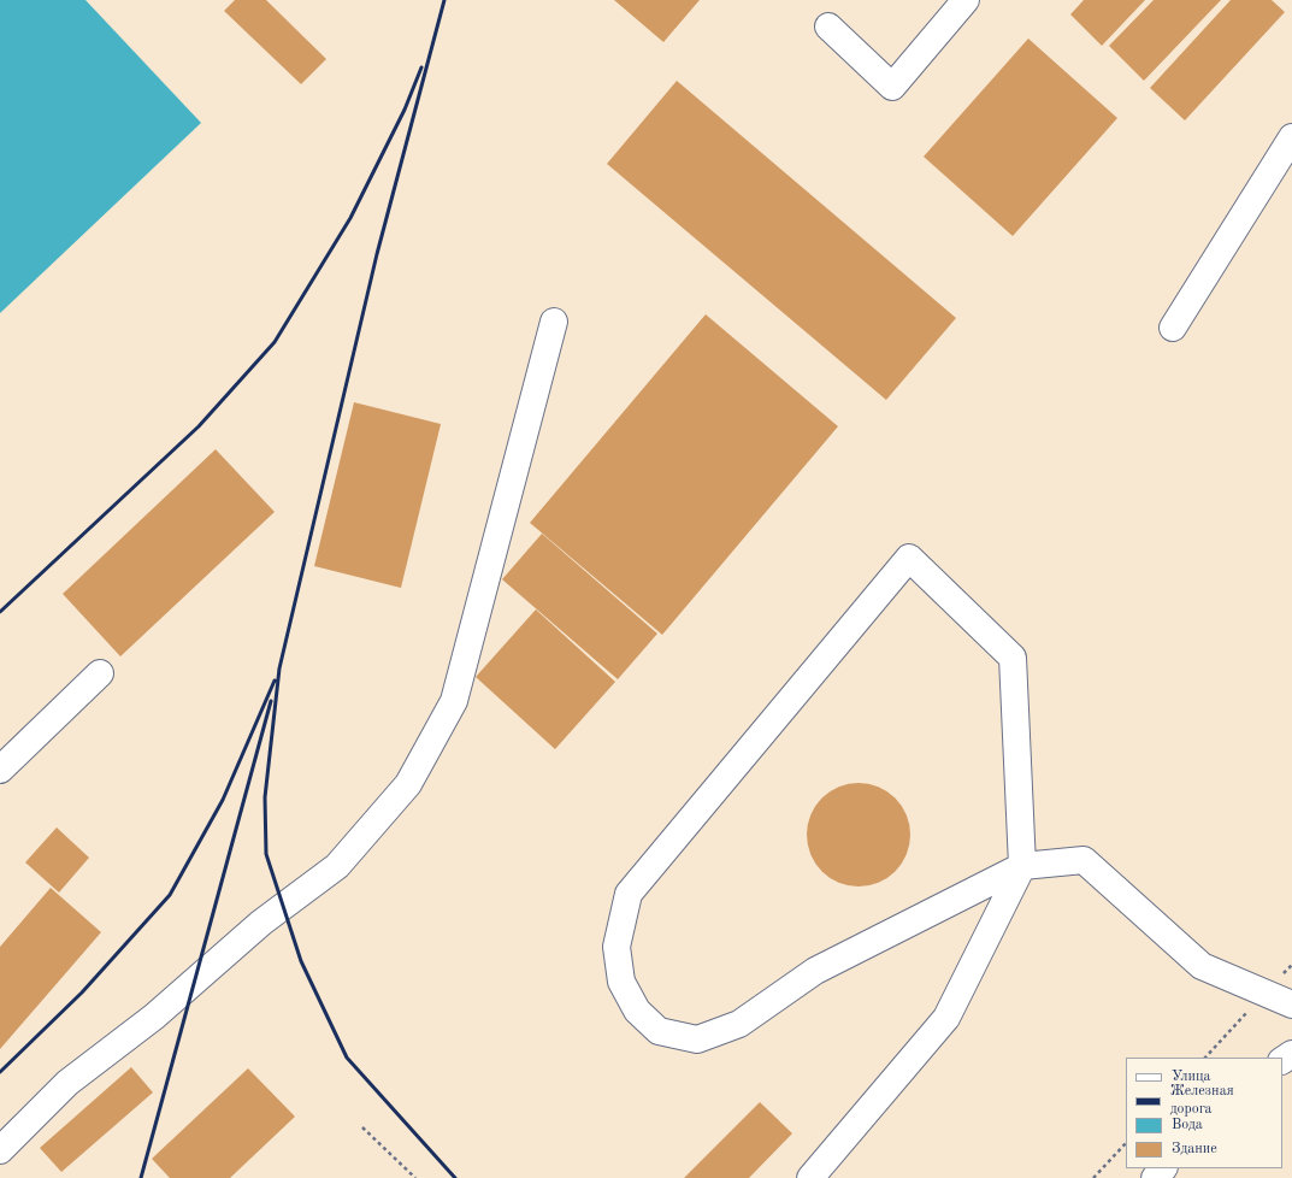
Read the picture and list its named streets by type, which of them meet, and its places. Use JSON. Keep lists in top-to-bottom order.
{
  "legend": [
    "Улица",
    "Железная дорога",
    "Вода",
    "Здание"
  ]
}
